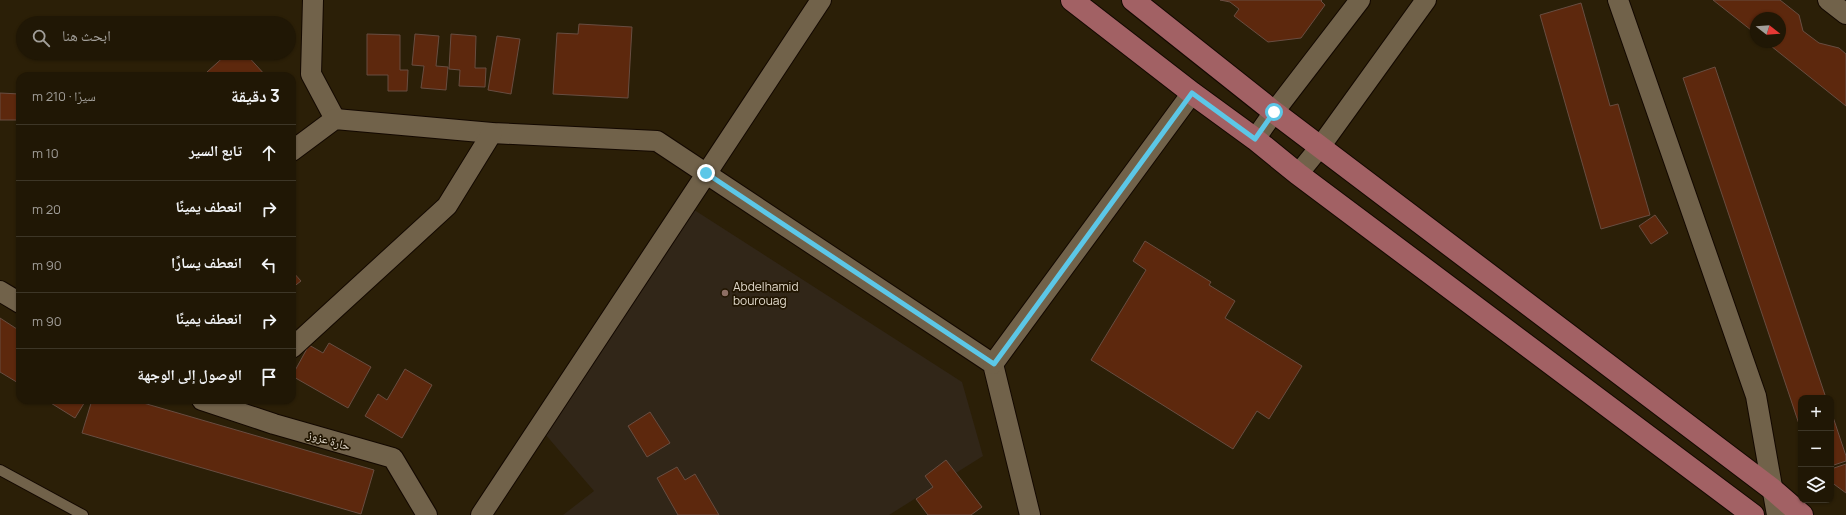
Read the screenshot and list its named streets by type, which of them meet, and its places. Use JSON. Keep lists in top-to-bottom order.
{
  "streets": {
    "street": ["حارة عزوز"]
  },
  "places": ["Abdelhamid bourouag"],
  "north": "right",
  "page": {
    "search": "ابحث هنا",
    "heading": ["3 دقيقة", "سيرًا · 210 m"],
    "list": [
      ["تابع السير", "10 m"],
      ["انعطف يمينًا", "20 m"],
      ["انعطف يسارًا", "90 m"],
      ["انعطف يمينًا", "90 m"],
      "الوصول إلى الوجهة"
    ],
    "map_buttons": ["+", "−"]
  }
}
